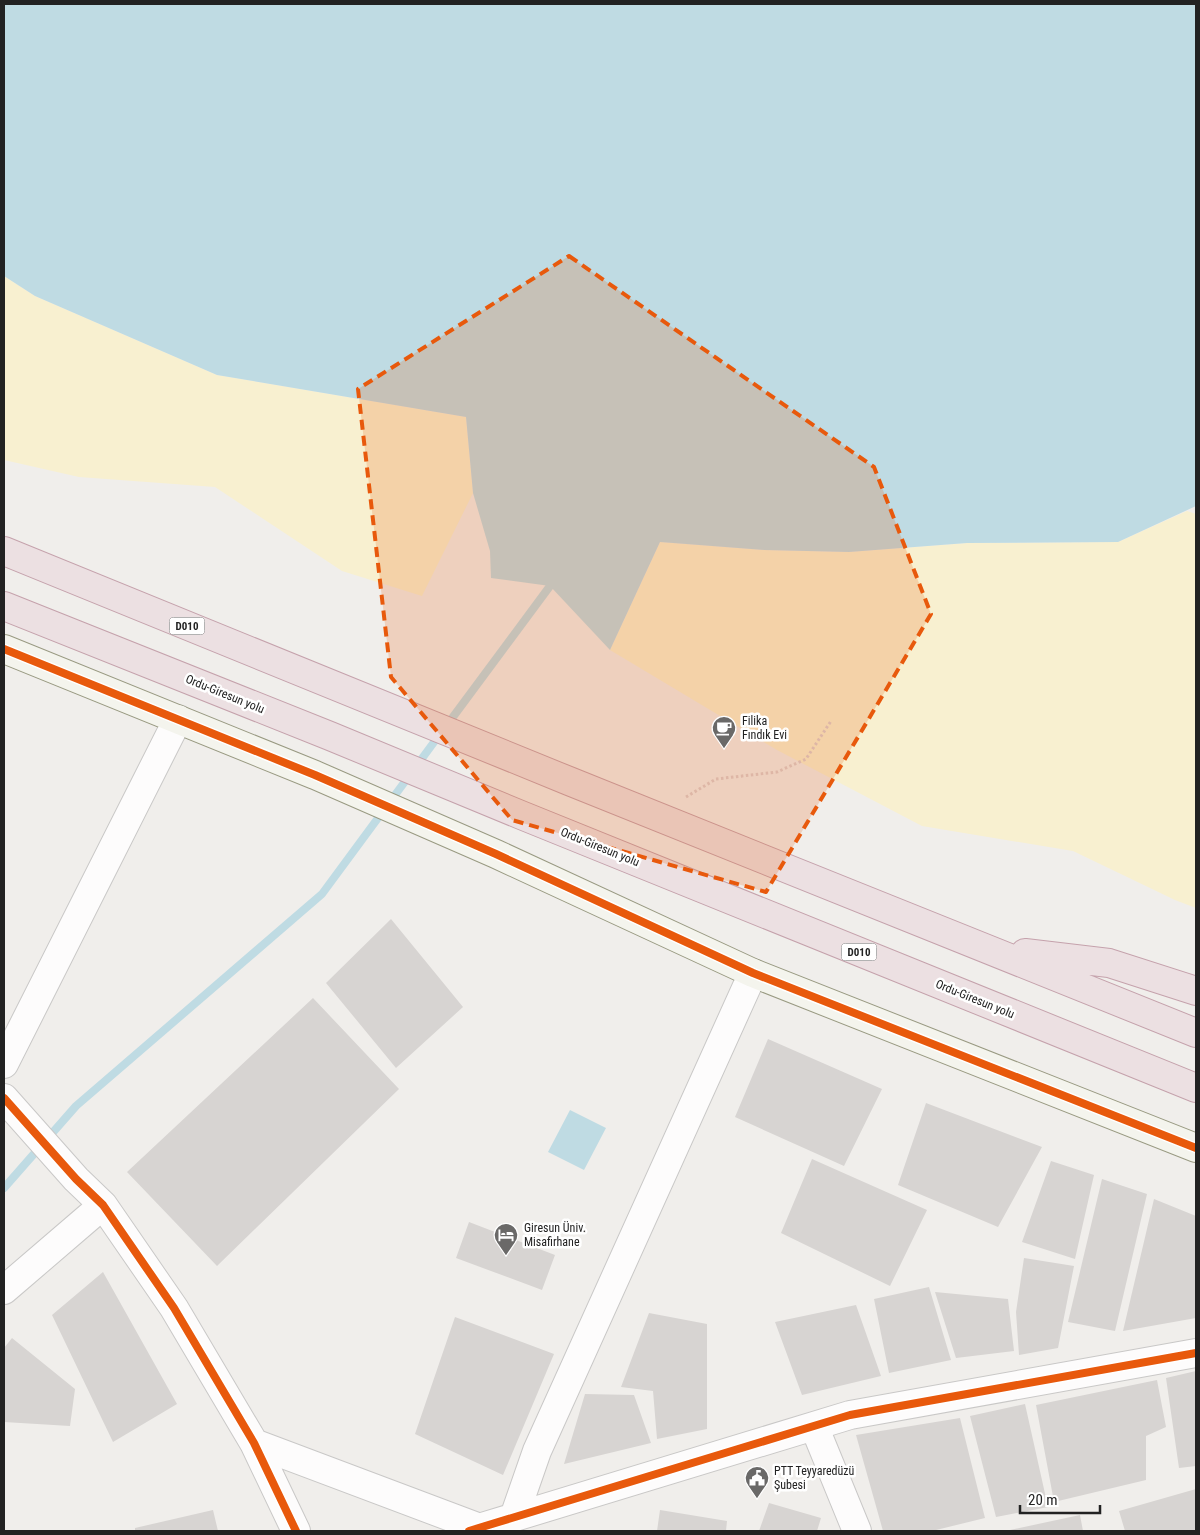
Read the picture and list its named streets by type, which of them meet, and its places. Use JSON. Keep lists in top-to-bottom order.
{
  "streets": {
    "highway": ["D010", "Ordu-Giresun yolu"]
  },
  "places": {
    "cafe": ["Filika Fındık Evi"],
    "hotel": ["Giresun Üniv. Misafirhane"],
    "public building": ["PTT Teyyaredüzü Şubesi"]
  },
  "scale_bar": "20 m"
}
